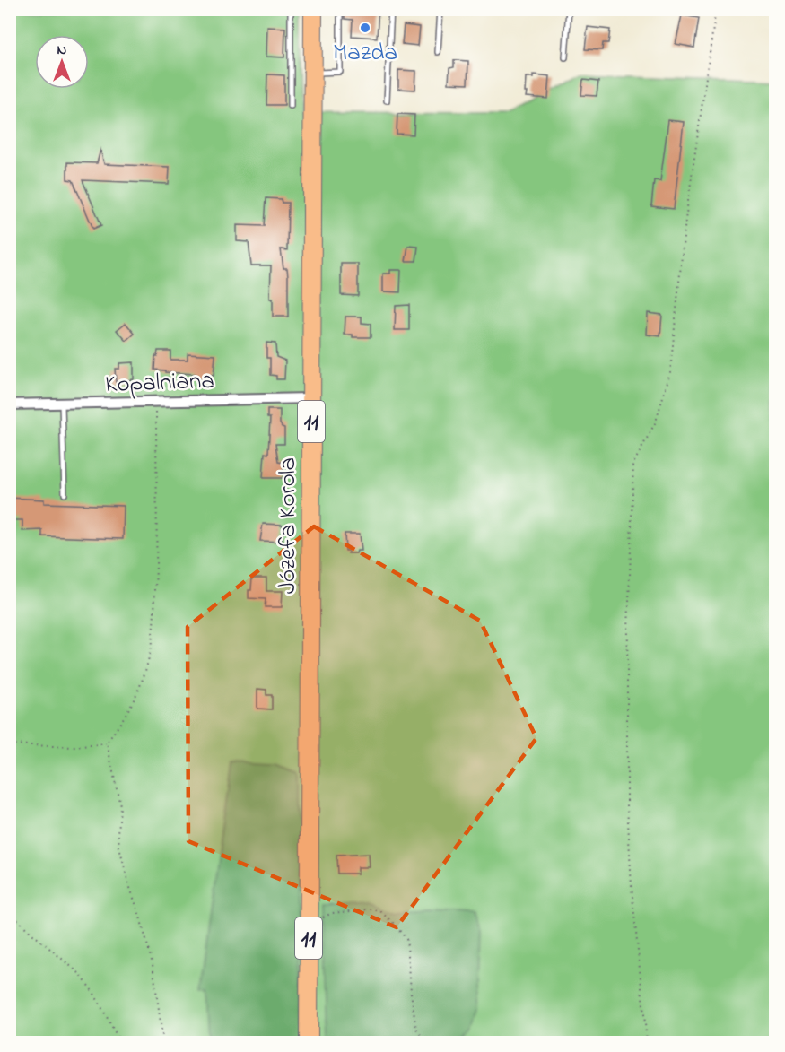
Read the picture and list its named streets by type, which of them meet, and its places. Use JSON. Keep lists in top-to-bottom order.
{
  "streets": {
    "highway": ["11", "Józefa Korola"],
    "street": ["Kopalniana"]
  },
  "crossings": [
    ["Kopalniana", "Józefa Korola"]
  ],
  "places": ["Mazda"],
  "north": "top"
}
